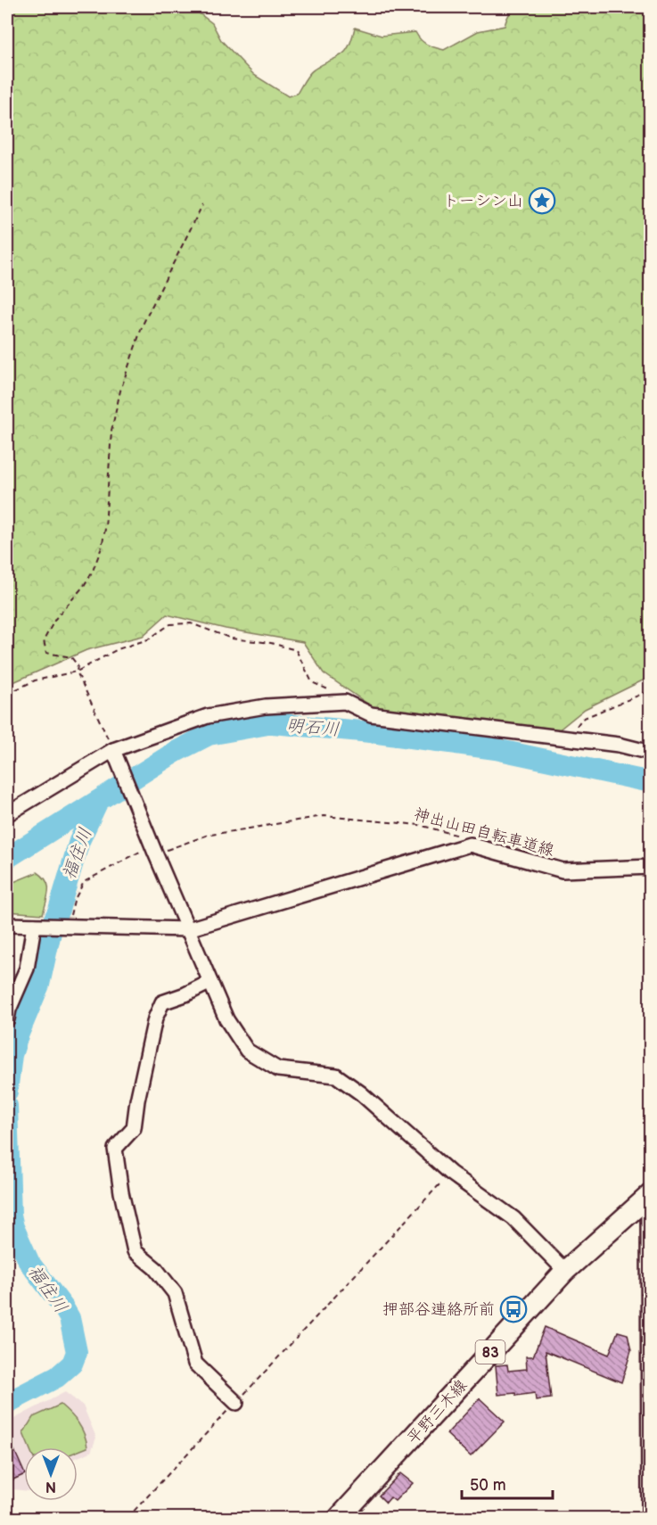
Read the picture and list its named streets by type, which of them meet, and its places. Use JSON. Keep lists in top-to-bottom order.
{
  "streets": {
    "main road": ["83", "平野三木線"],
    "path": ["神出山田自転車道線"]
  },
  "water": ["明石川", "福住川"],
  "places": {
    "place": ["トーシン山"],
    "bus stop": ["押部谷連絡所前"]
  },
  "scale_bar": "50 m",
  "north": "bottom"
}
